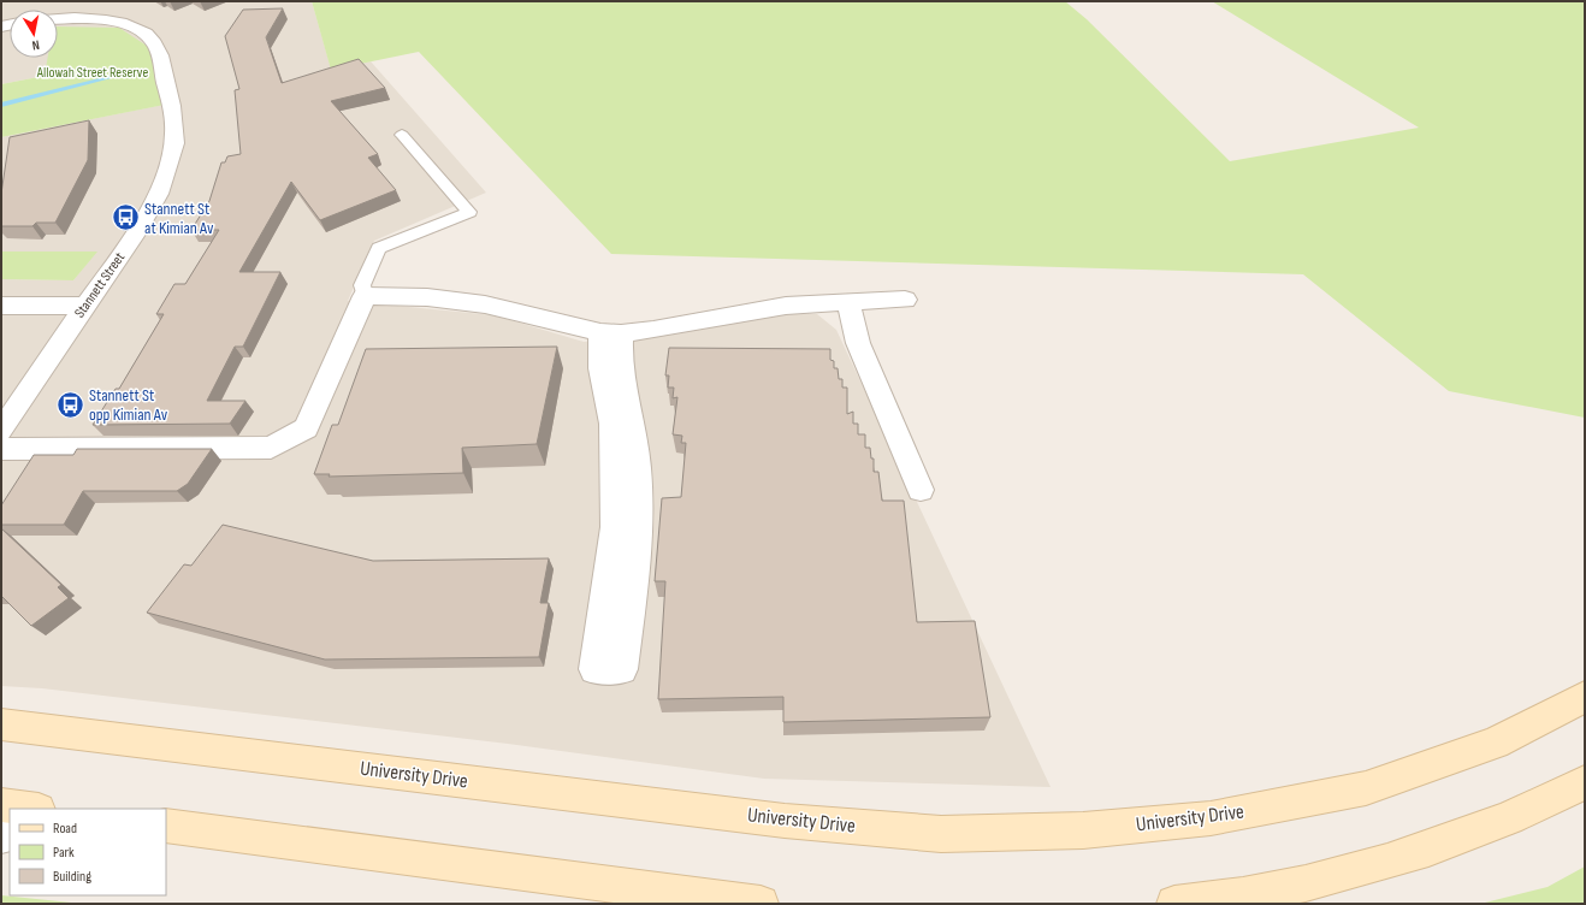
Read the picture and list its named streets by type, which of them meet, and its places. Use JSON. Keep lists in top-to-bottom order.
{
  "streets": {
    "main road": ["University Drive"],
    "street": ["Stannett Street"]
  },
  "parks": ["Allowah Street Reserve"],
  "places": {
    "bus stop": ["Stannett St at Kimian Av", "Stannett St opp Kimian Av"]
  },
  "legend": ["Road", "Park", "Building"],
  "north": "bottom"
}
